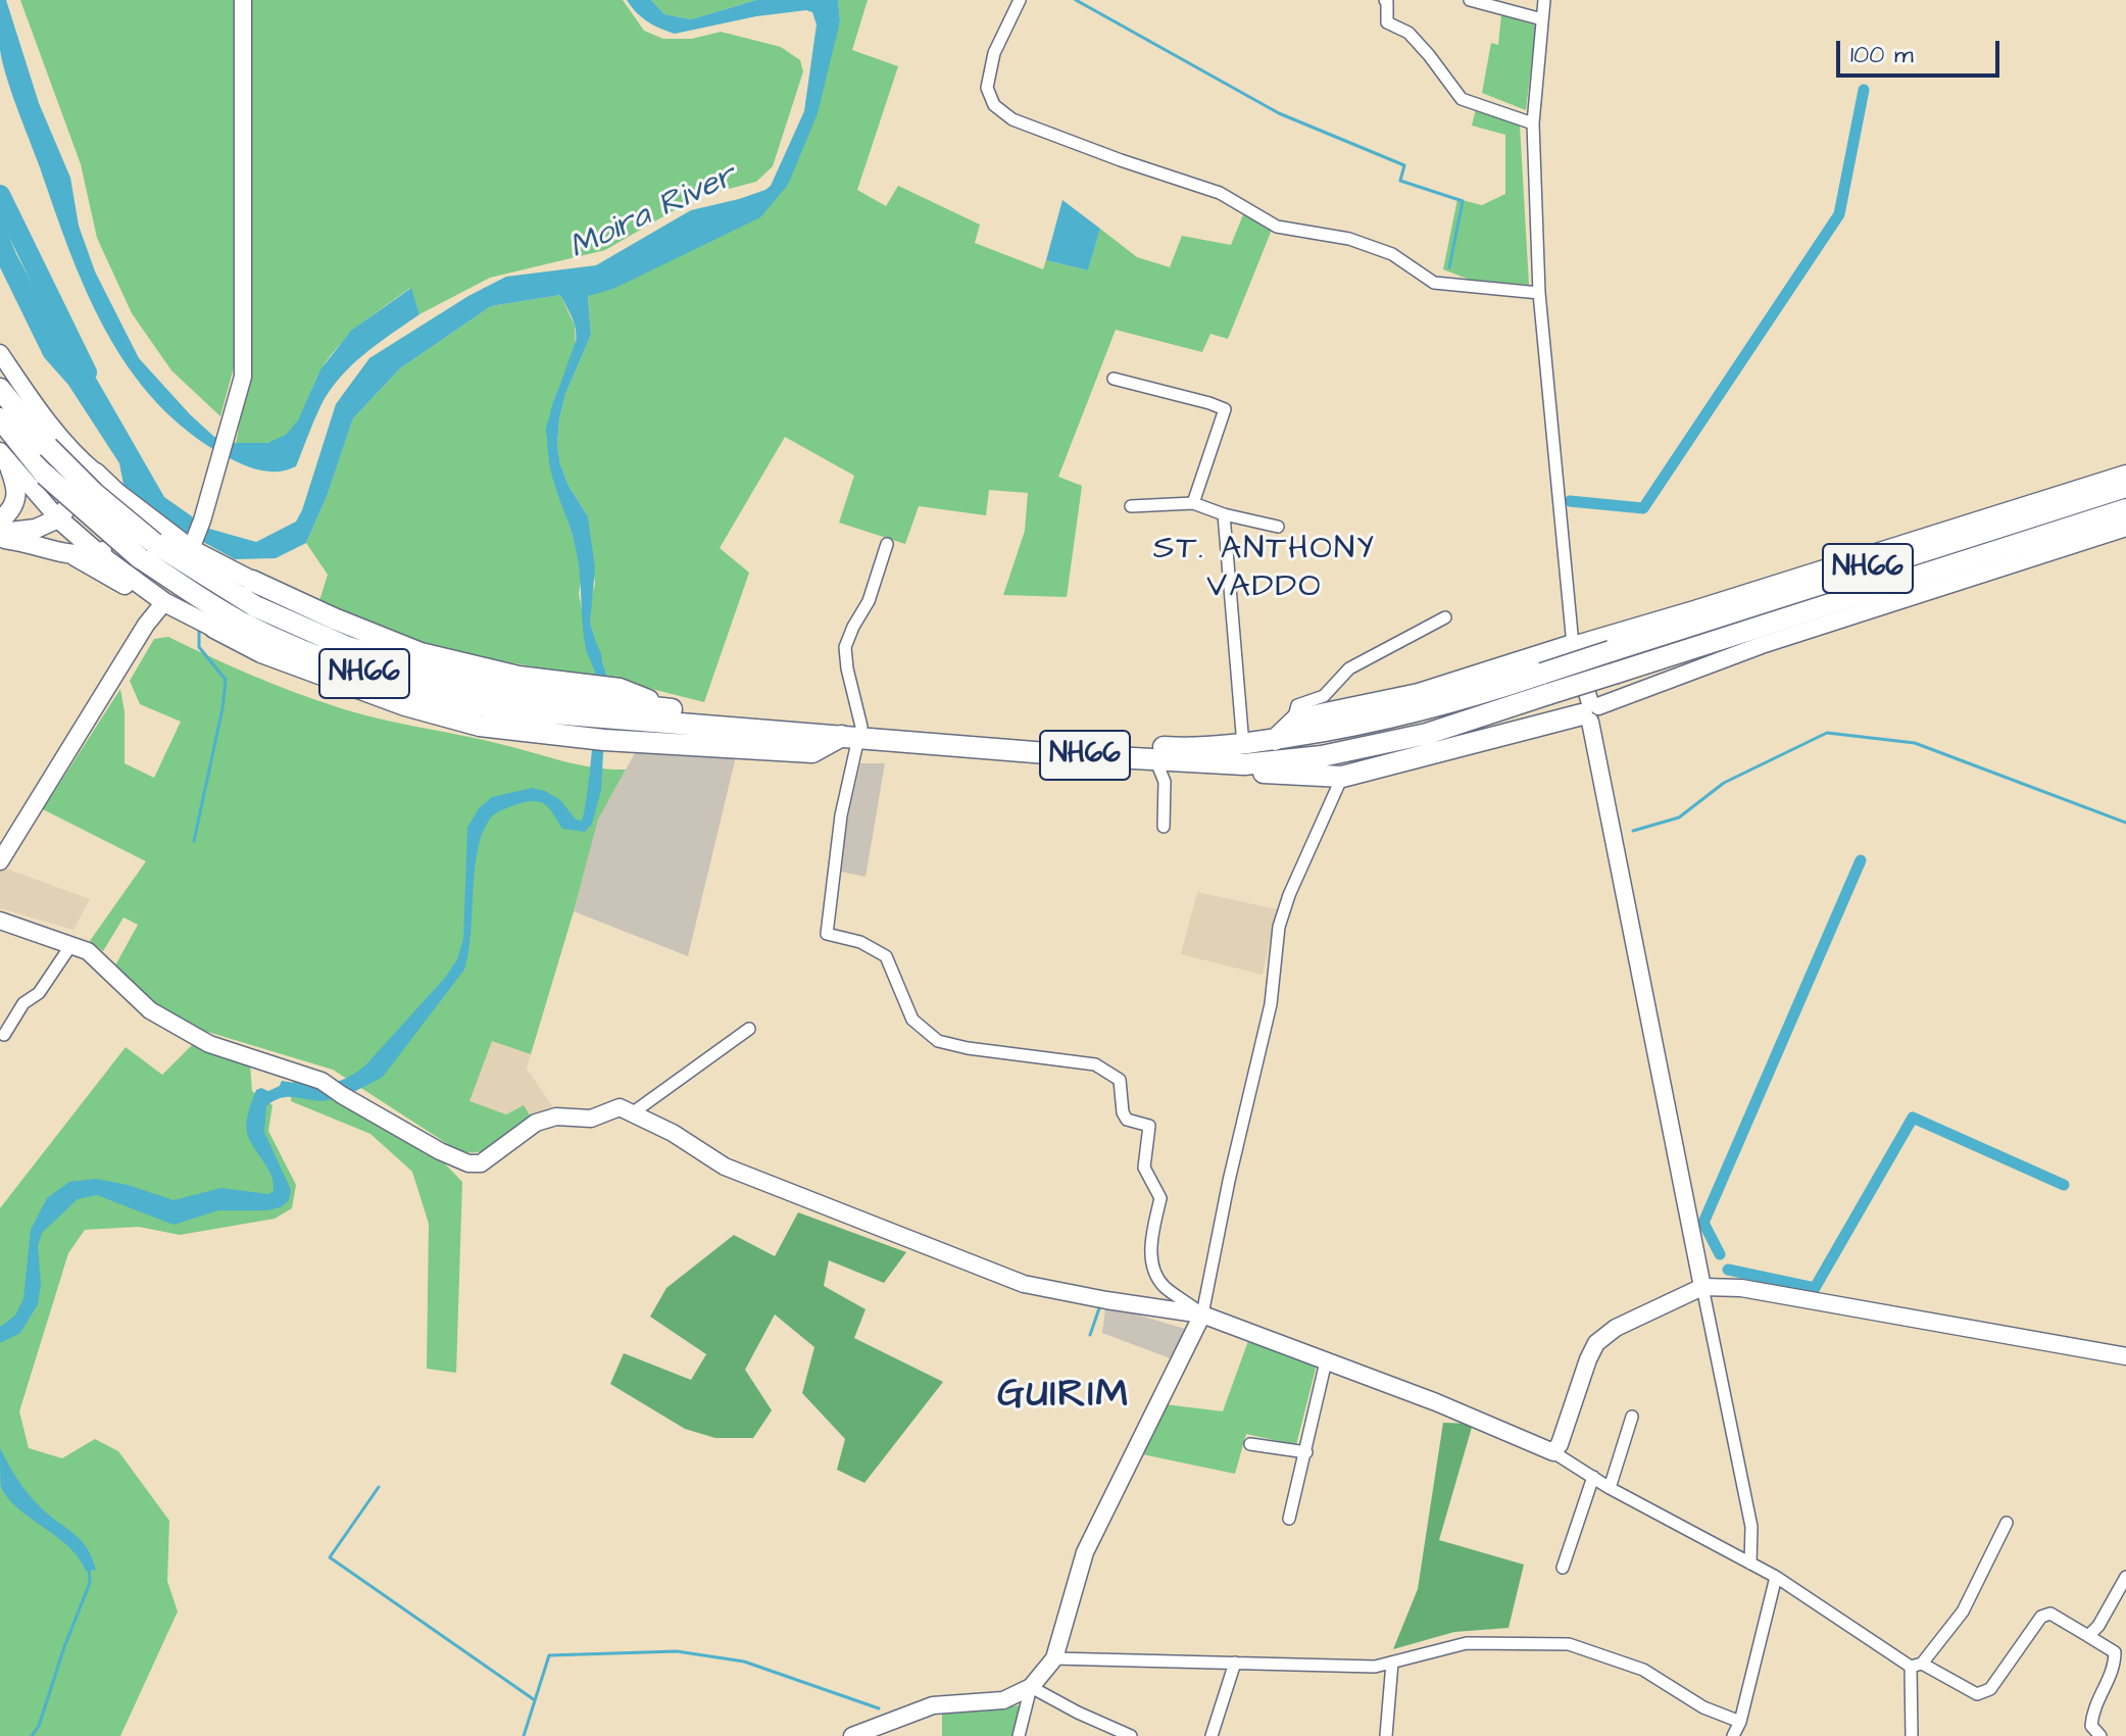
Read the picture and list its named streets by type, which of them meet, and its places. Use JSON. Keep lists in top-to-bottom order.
{
  "streets": {
    "highway": ["NH66"]
  },
  "districts": ["ST. ANTHONY VADDO", "GUIRIM"],
  "water": ["Moira River"],
  "scale_bar": "100 m"
}
